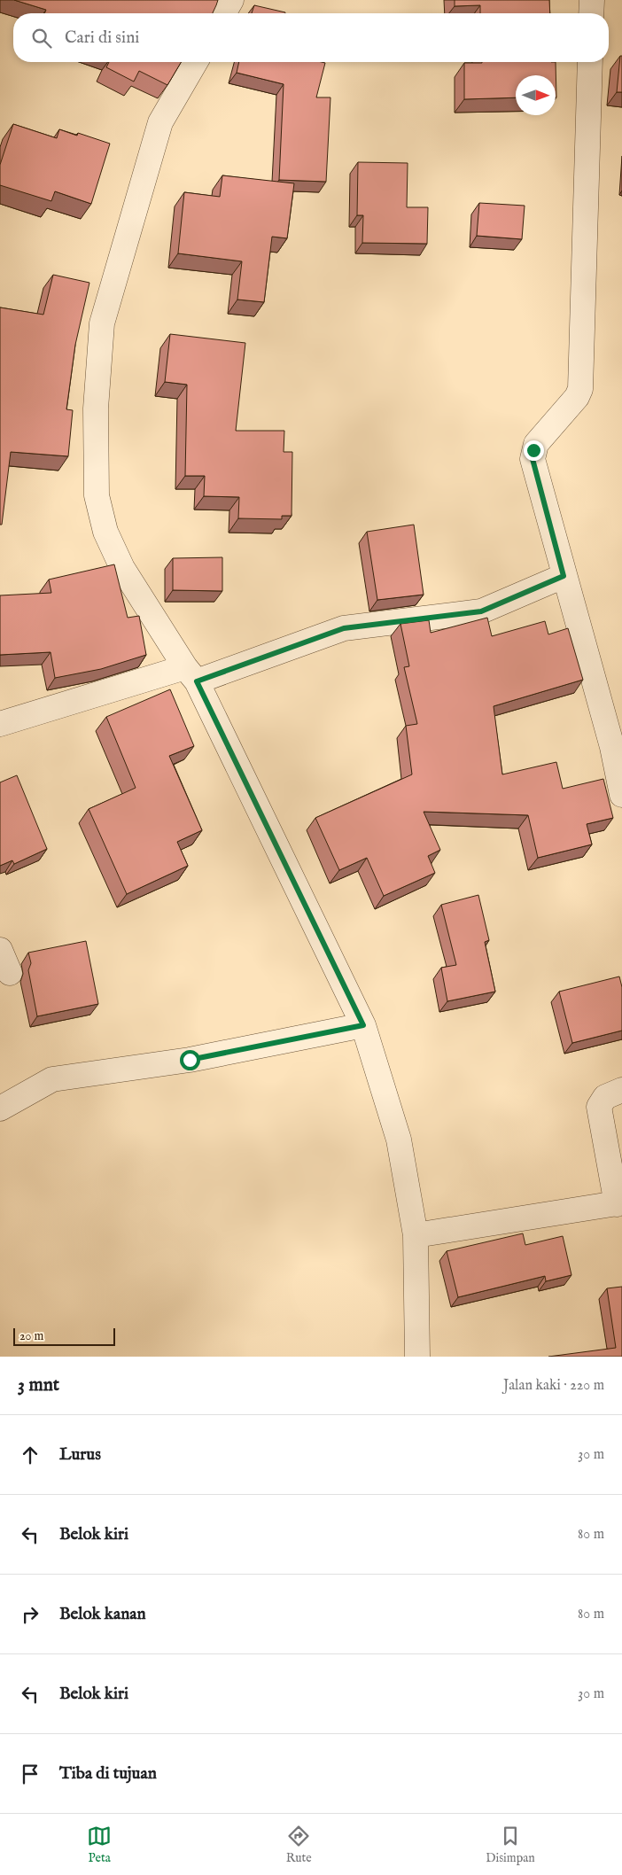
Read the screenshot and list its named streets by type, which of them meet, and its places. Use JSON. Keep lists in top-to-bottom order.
{
  "scale_bar": "20 m",
  "north": "right",
  "page": {
    "search": "Cari di sini",
    "scale": "20 m",
    "heading": ["3 mnt", "Jalan kaki · 220 m"],
    "list": [
      ["Lurus", "30 m"],
      ["Belok kiri", "80 m"],
      ["Belok kanan", "80 m"],
      ["Belok kiri", "30 m"],
      "Tiba di tujuan"
    ],
    "nav": ["Peta", "Rute", "Disimpan"]
  }
}
